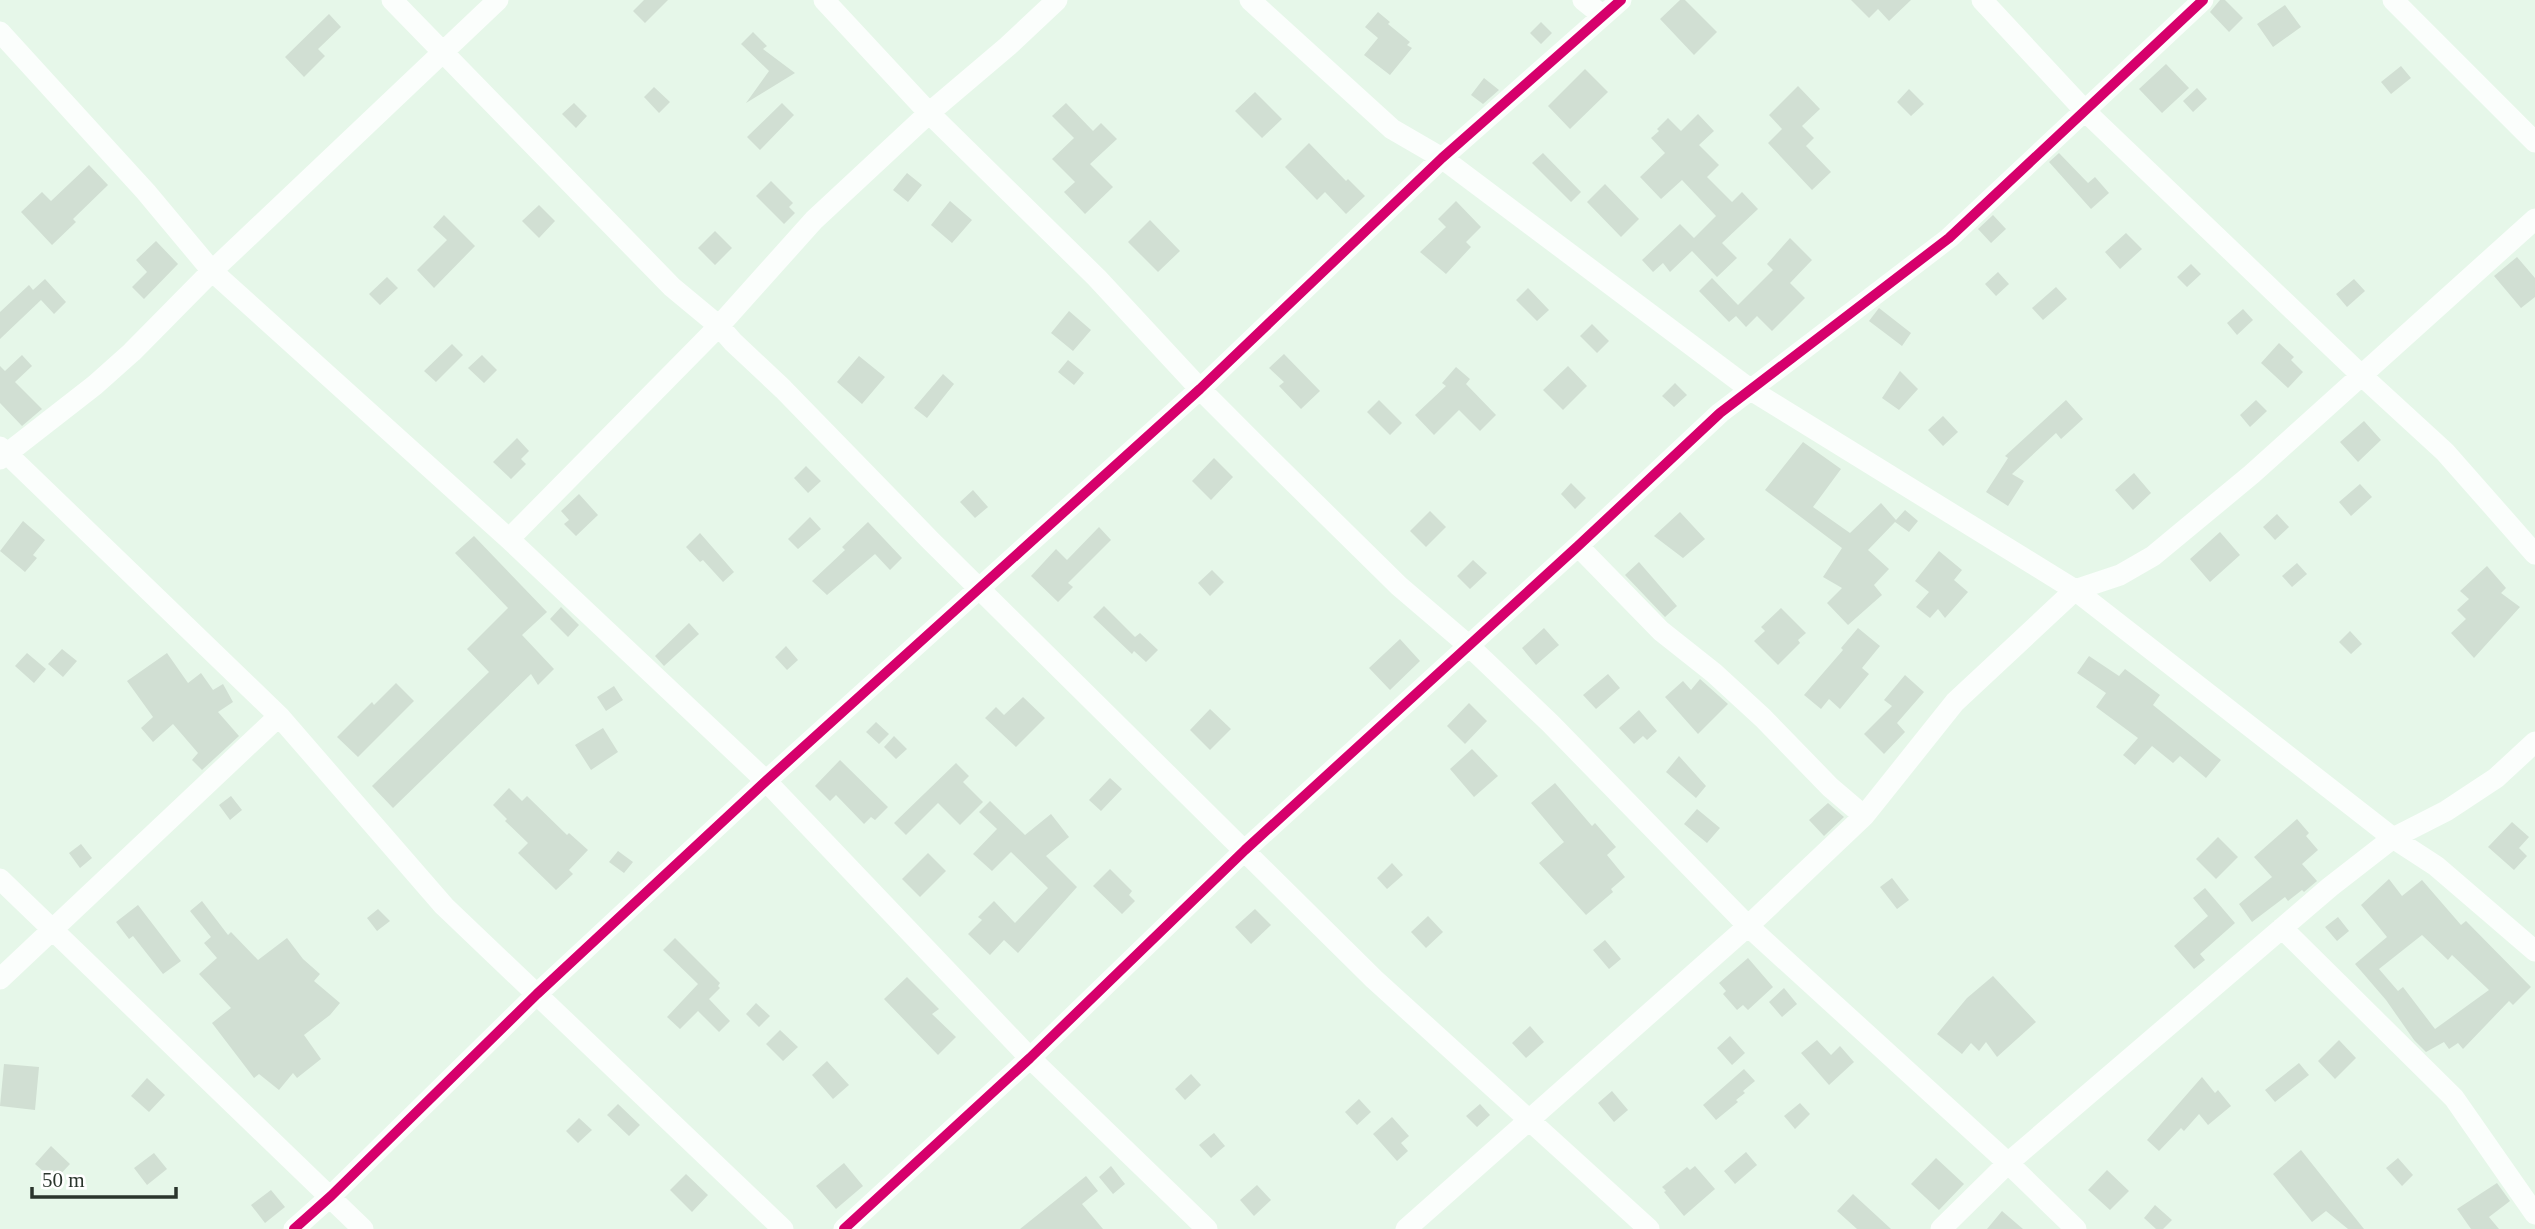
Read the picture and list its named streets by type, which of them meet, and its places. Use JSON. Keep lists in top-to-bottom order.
{
  "scale_bar": "50 m"
}
